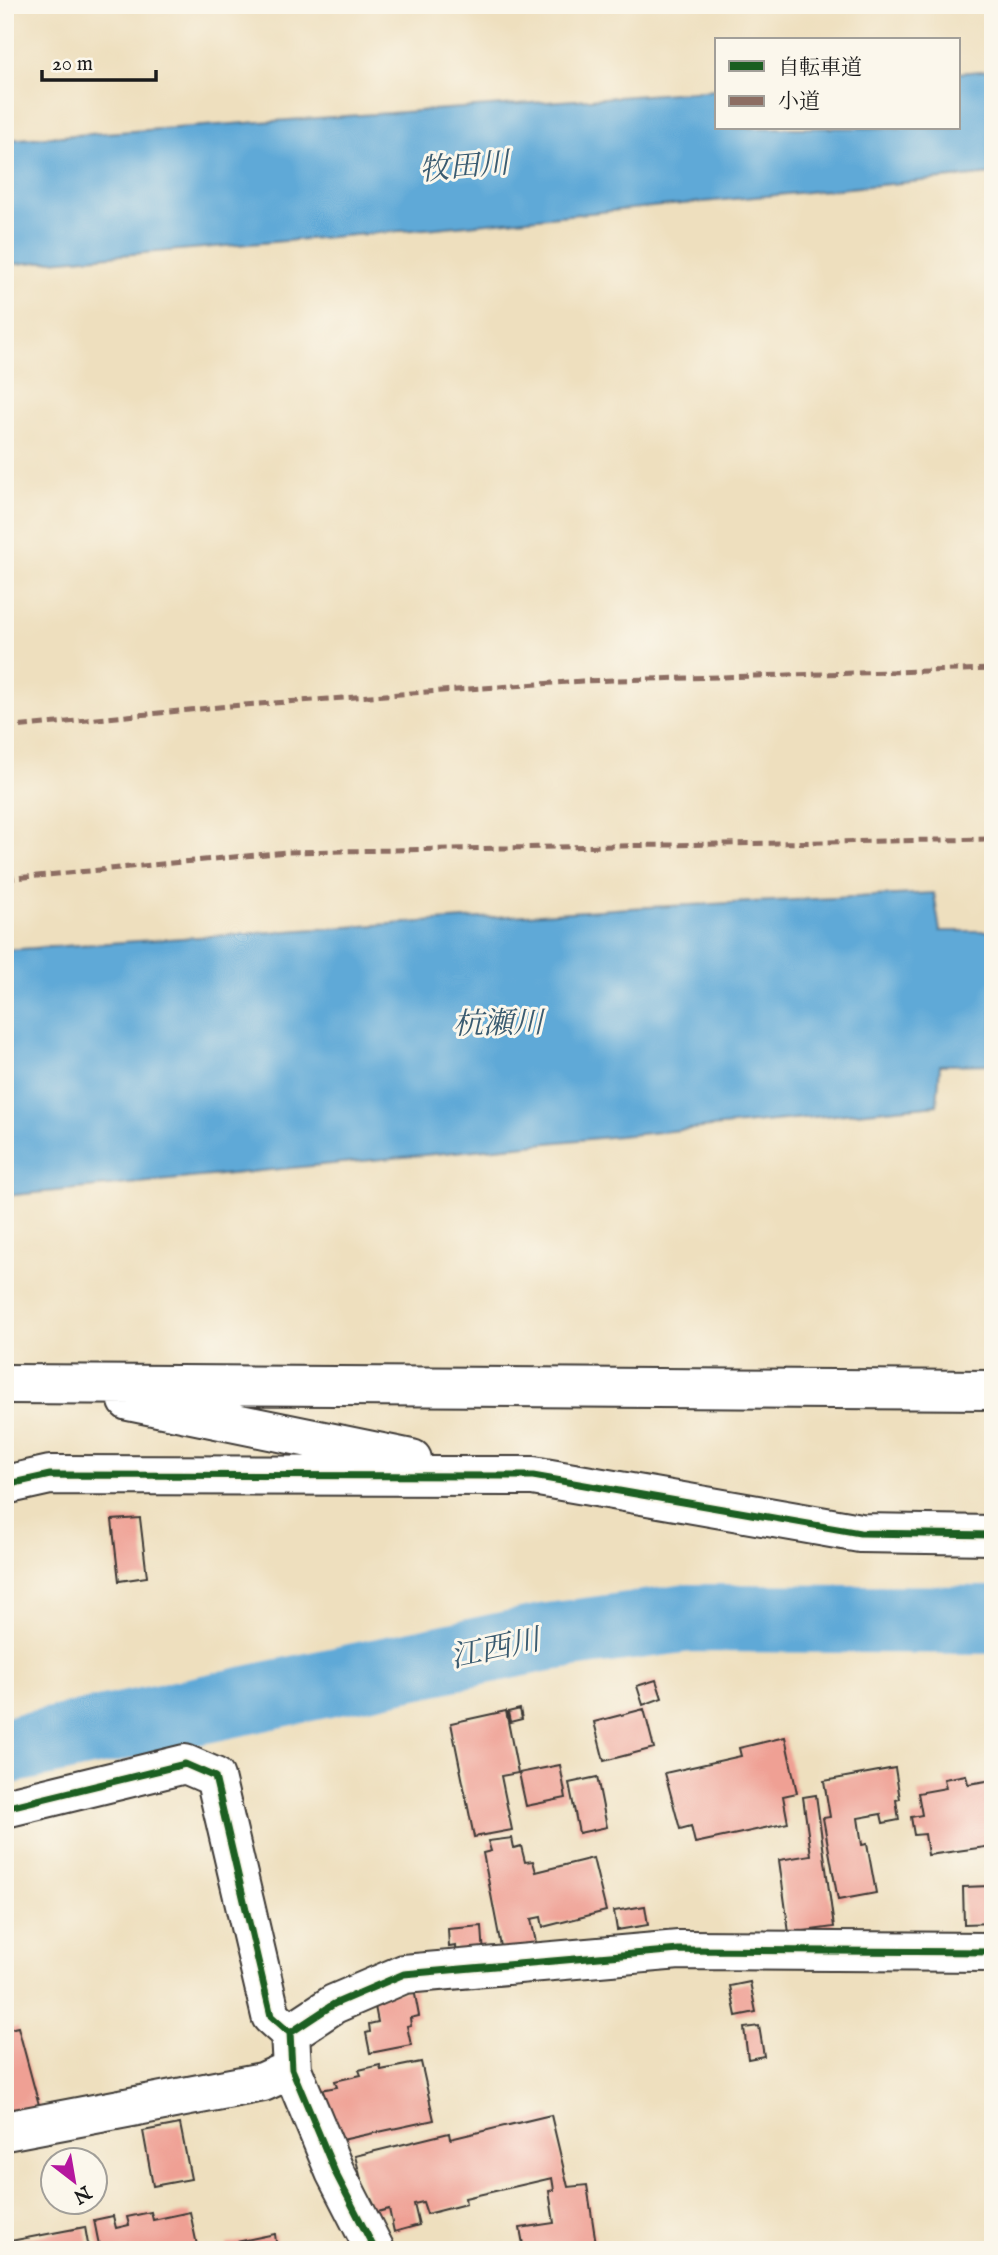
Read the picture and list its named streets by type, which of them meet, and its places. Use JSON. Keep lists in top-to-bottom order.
{
  "water": ["牧田川", "杭瀬川", "江西川"],
  "legend": ["自転車道", "小道"],
  "scale_bar": "20 m",
  "north": "bottom right"
}
